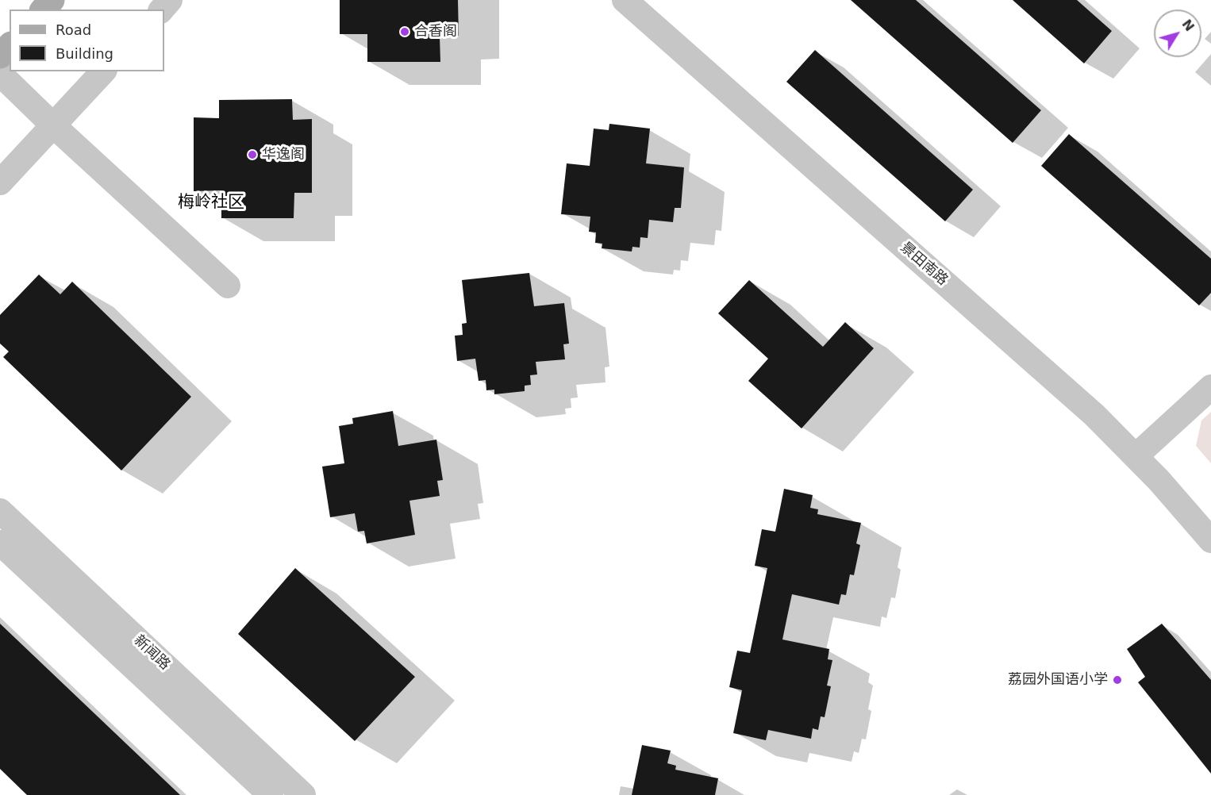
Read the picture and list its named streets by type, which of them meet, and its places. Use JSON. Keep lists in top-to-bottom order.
{
  "streets": {
    "street": ["景田南路", "新闻路"]
  },
  "districts": ["梅岭社区"],
  "places": ["合香阁", "华逸阁", "荔园外国语小学"],
  "legend": ["Road", "Building"],
  "north": "top right"
}
